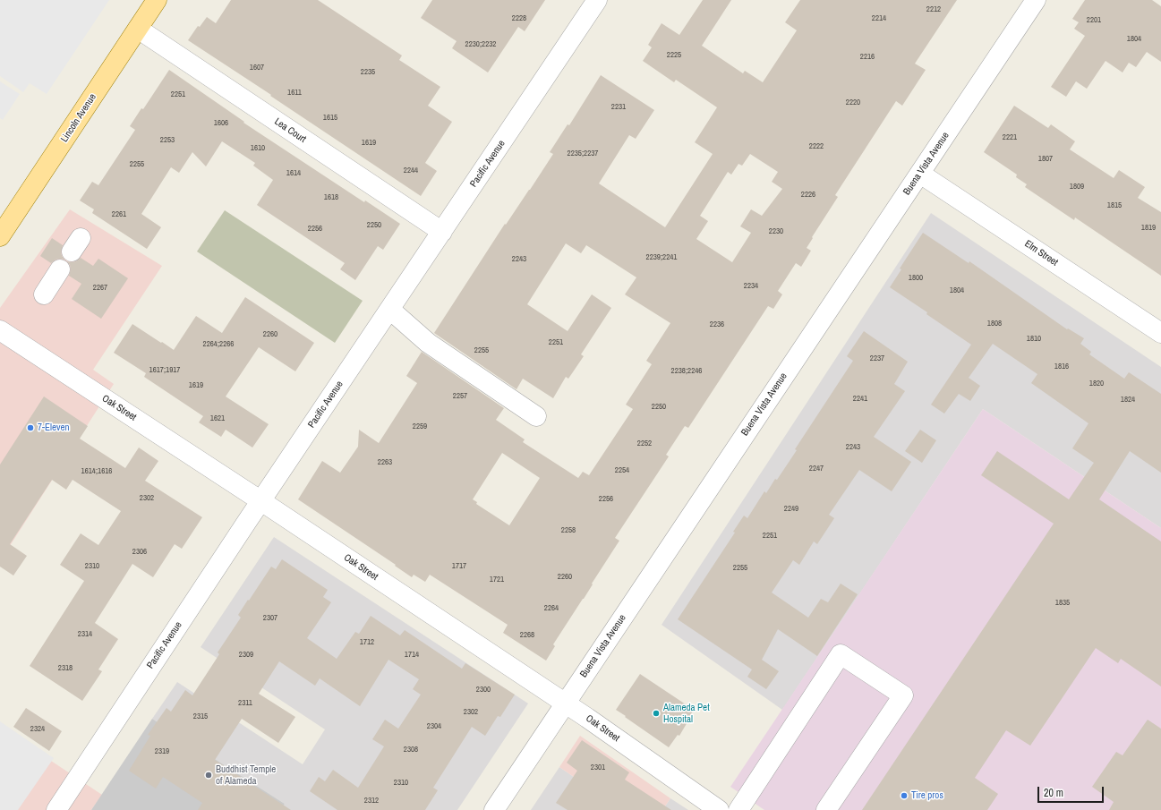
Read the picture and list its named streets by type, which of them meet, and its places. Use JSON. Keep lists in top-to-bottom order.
{
  "streets": {
    "main road": ["Lincoln Avenue"],
    "street": [
      "Lea Court",
      "Pacific Avenue",
      "Buena Vista Avenue",
      "Elm Street",
      "Oak Street"
    ]
  },
  "crossings": [
    ["Lincoln Avenue", "Lea Court"],
    ["Lea Court", "Pacific Avenue"],
    ["Pacific Avenue", "Oak Street"],
    ["Buena Vista Avenue", "Elm Street"],
    ["Buena Vista Avenue", "Oak Street"]
  ],
  "places": [
    "7-Eleven",
    "Alameda Pet Hospital",
    "Buddhist Temple of Alameda",
    "Tire pros"
  ],
  "house_numbers": [
    "2212",
    "2228",
    "2214",
    "2201",
    "1804",
    "2230;2232",
    "2225",
    "2216",
    "1607",
    "2235",
    "1611",
    "2251",
    "2220",
    "2231",
    "1615",
    "1606",
    "2221",
    "2253",
    "1619",
    "2222",
    "1610",
    "2235;2237",
    "1807",
    "2255",
    "2244",
    "1614",
    "1809",
    "2226",
    "1618",
    "1815",
    "2261",
    "2250",
    "1819",
    "2256",
    "2230",
    "2239;2241",
    "2243",
    "1800",
    "2234",
    "2267",
    "1804",
    "1808",
    "2236",
    "2260",
    "1810",
    "2251",
    "2264;2266",
    "2255",
    "2237",
    "1816",
    "1617;1917",
    "2238;2246",
    "1820",
    "1619",
    "2257",
    "2241",
    "1824",
    "2250",
    "1621",
    "2259",
    "2252",
    "2243",
    "2263",
    "2247",
    "2254",
    "1614;1616",
    "2302",
    "2256",
    "2249",
    "2258",
    "2251",
    "2306",
    "2310",
    "1717",
    "2255",
    "2260",
    "1721",
    "1835",
    "2264",
    "2307",
    "2314",
    "2268",
    "1712",
    "2309",
    "1714",
    "2318",
    "2300",
    "2311",
    "2302",
    "2315",
    "2304",
    "2324",
    "2308",
    "2319",
    "2301",
    "2310",
    "2312"
  ],
  "scale_bar": "20 m"
}
